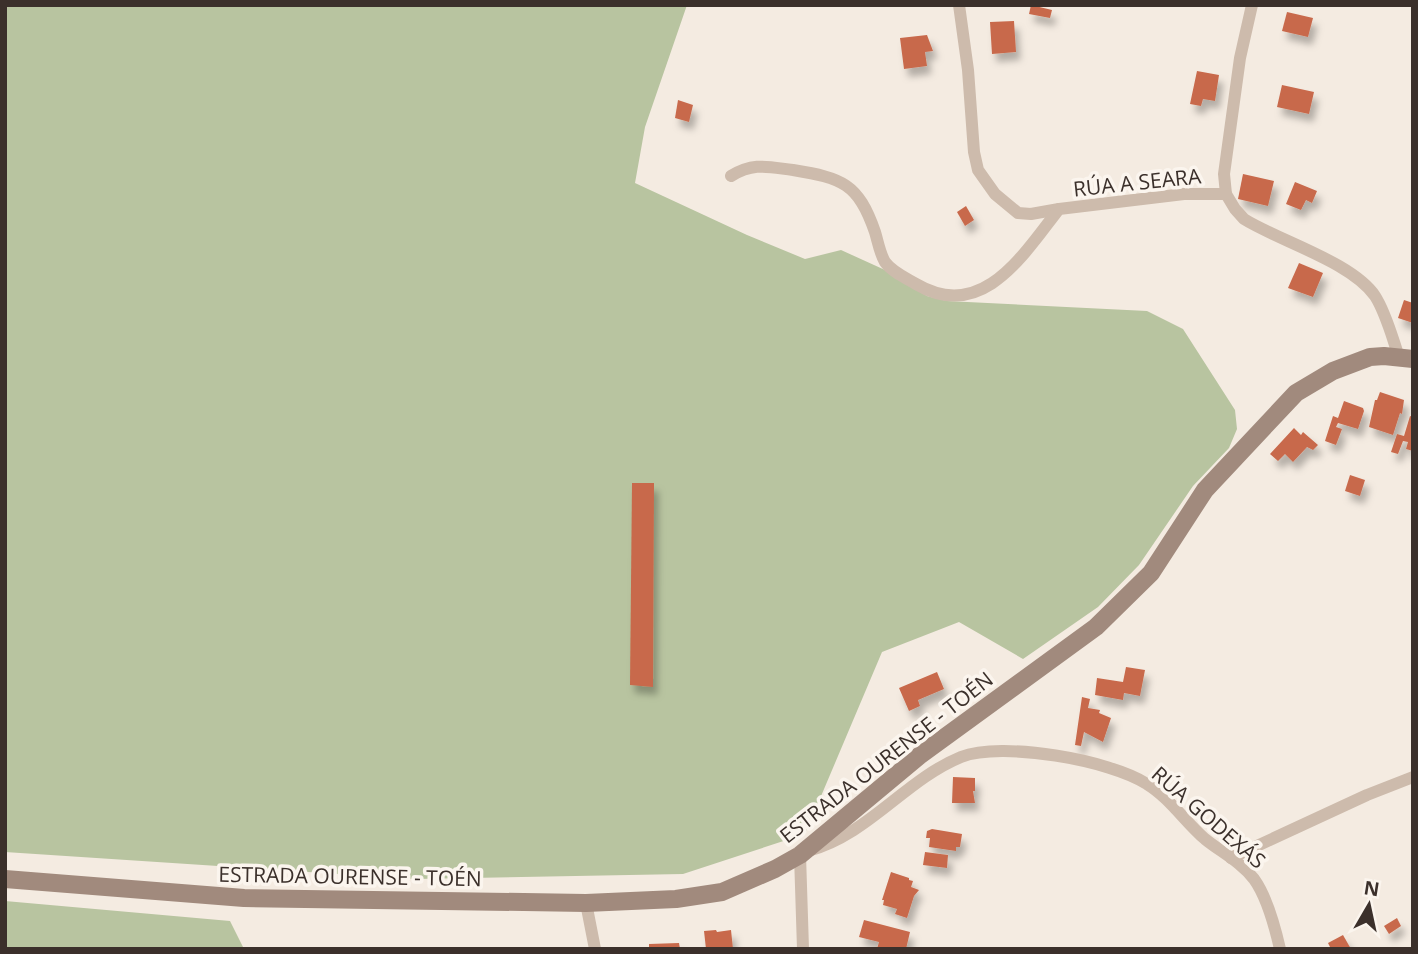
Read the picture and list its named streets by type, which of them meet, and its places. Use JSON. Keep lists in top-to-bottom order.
{
  "streets": {
    "street": ["RÚA A SEARA", "ESTRADA OURENSE - TOÉN", "RÚA GODEXÁS"]
  },
  "crossings": [
    ["RÚA A SEARA", "ESTRADA OURENSE - TOÉN"],
    ["ESTRADA OURENSE - TOÉN", "RÚA GODEXÁS"]
  ],
  "north": "top"
}
